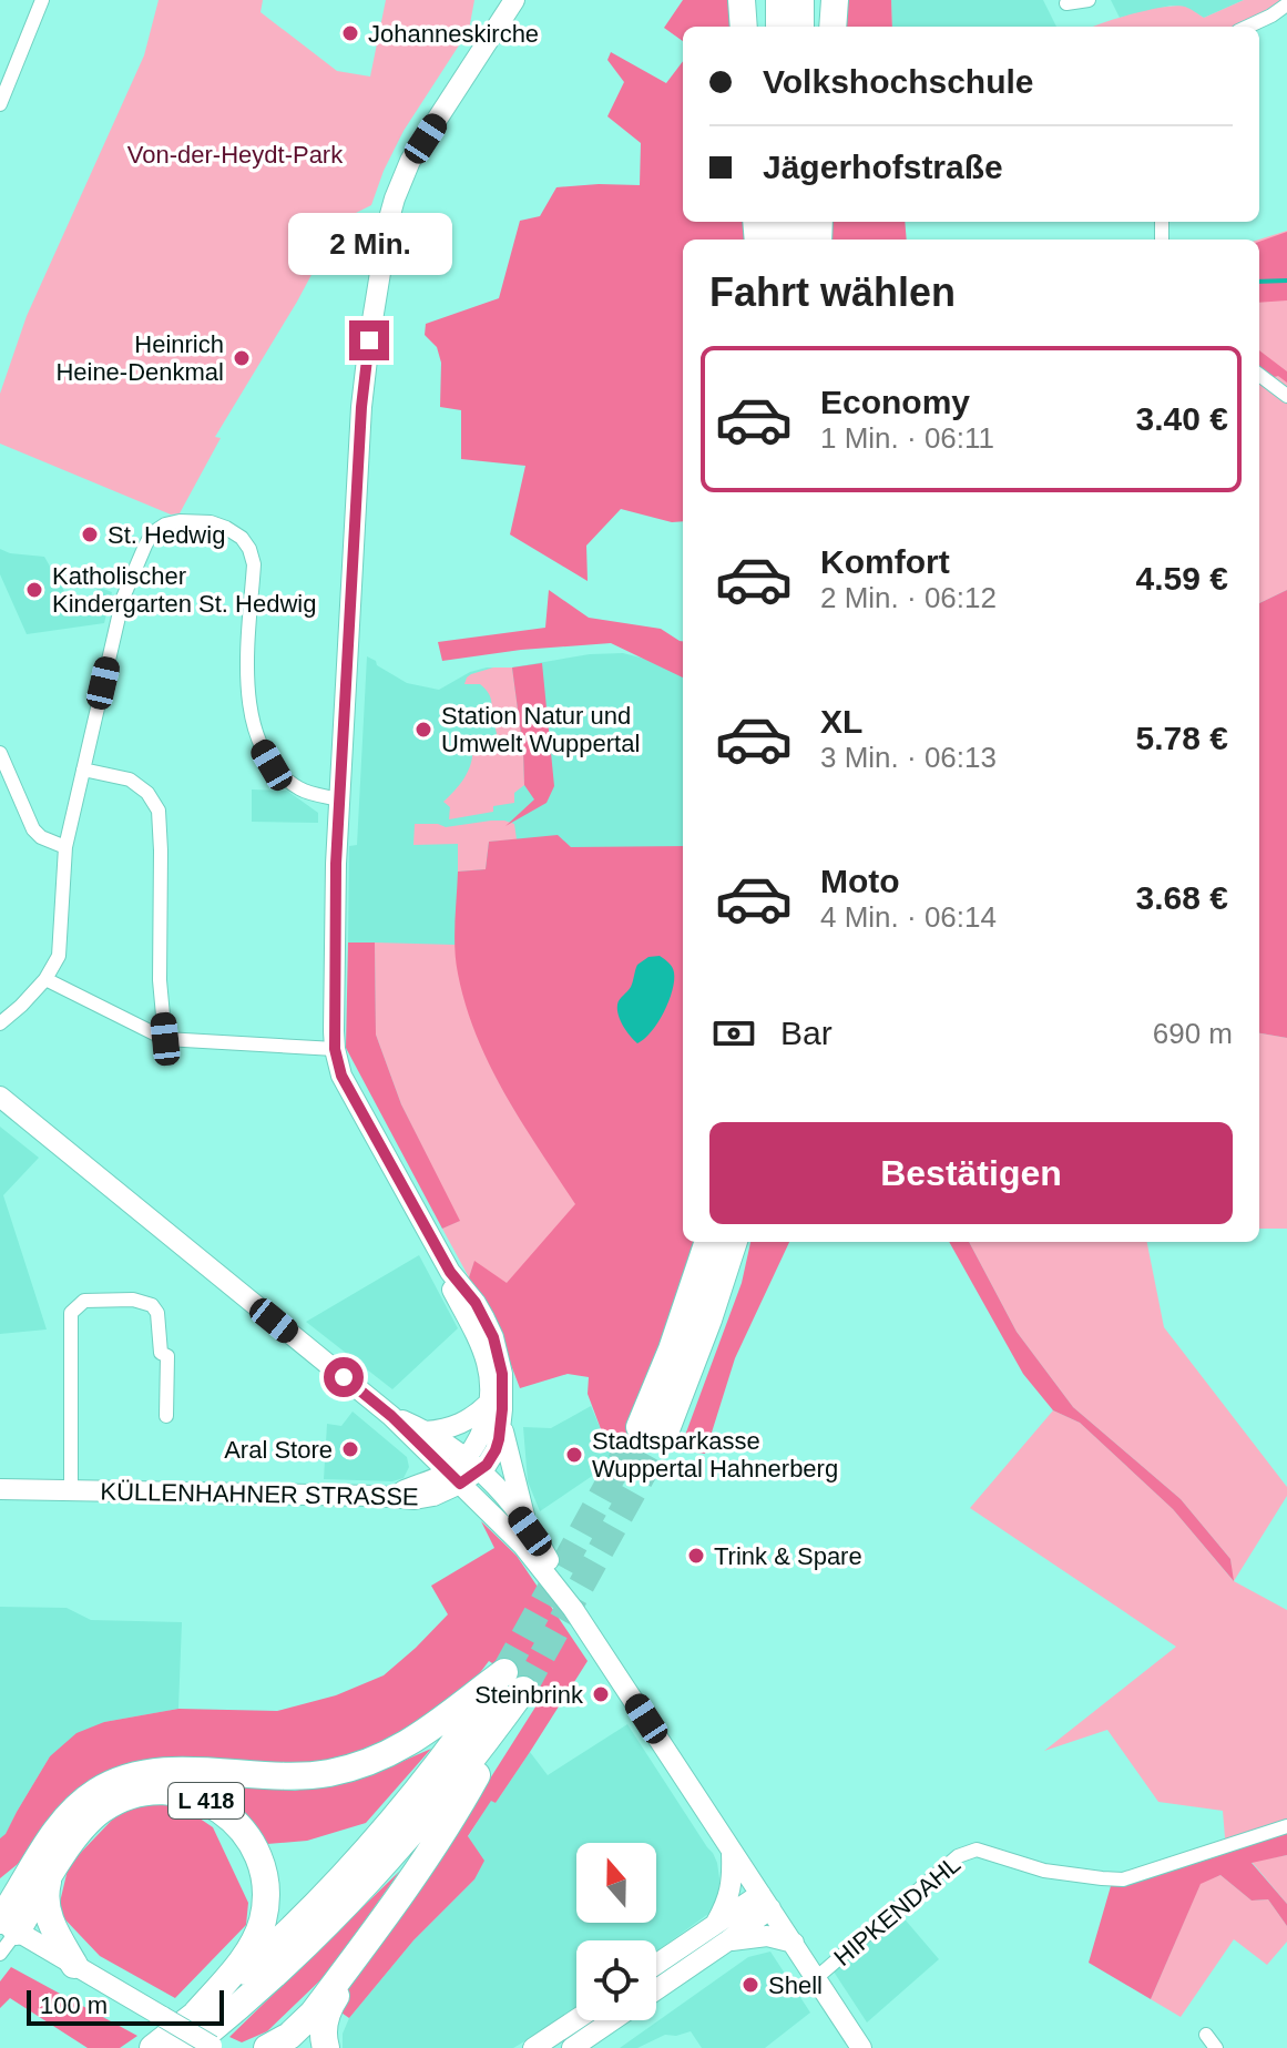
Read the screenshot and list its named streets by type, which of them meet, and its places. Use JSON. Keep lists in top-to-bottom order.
{
  "streets": {
    "highway": ["L 418"],
    "main road": ["KÜLLENHAHNER STRASSE"],
    "street": ["HIPKENDAHL"]
  },
  "parks": ["Von-der-Heydt-Park"],
  "places": [
    "Johanneskirche",
    "Heinrich Heine-Denkmal",
    "St. Hedwig",
    "Katholischer Kindergarten St. Hedwig",
    "Station Natur und Umwelt Wuppertal",
    "Aral Store",
    "Stadtsparkasse Wuppertal Hahnerberg",
    "Trink & Spare",
    "Steinbrink",
    "Shell"
  ],
  "scale_bar": "100 m",
  "north": "top",
  "page": {
    "banner": ["Volkshochschule", "Jägerhofstraße"],
    "bubble": "2 Min.",
    "heading": "Fahrt wählen",
    "list": [
      {
        "name": "Economy",
        "note": "1 Min. · 06:11",
        "value": "3.40 €"
      },
      {
        "name": "Komfort",
        "note": "2 Min. · 06:12",
        "value": "4.59 €"
      },
      {
        "name": "XL",
        "note": "3 Min. · 06:13",
        "value": "5.78 €"
      },
      {
        "name": "Moto",
        "note": "4 Min. · 06:14",
        "value": "3.68 €"
      }
    ],
    "pay": ["Bar", "690 m"],
    "buttons": "Bestätigen",
    "scale": "100 m"
  }
}
